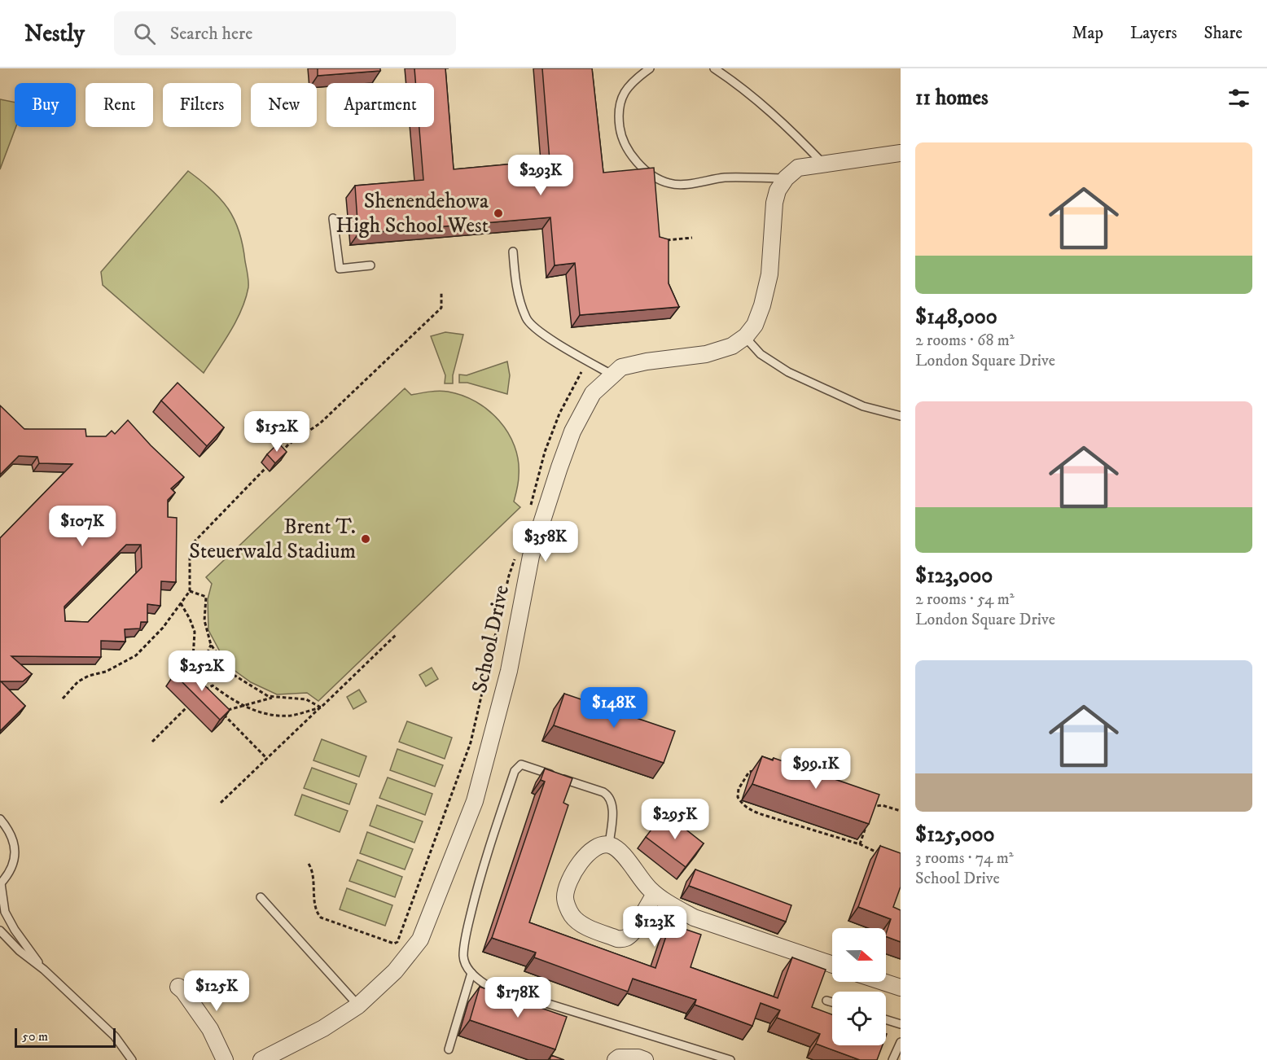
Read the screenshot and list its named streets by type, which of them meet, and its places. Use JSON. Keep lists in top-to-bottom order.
{
  "streets": {
    "street": ["School Drive"]
  },
  "places": ["Shenendehowa High School West", "Brent T. Steuerwald Stadium"],
  "scale_bar": "50 m",
  "north": "right",
  "page": {
    "header": "Nestly",
    "search": "Search here",
    "nav": ["Map", "Layers", "Share"],
    "heading": "11 homes",
    "chip": [
      "Buy",
      "Rent",
      "Filters",
      "New",
      "Apartment"
    ],
    "list": [
      {
        "name": "$148,000",
        "note": "2 rooms · 68 m² · London Square Drive"
      },
      {
        "name": "$123,000",
        "note": "2 rooms · 54 m² · London Square Drive"
      },
      {
        "name": "$125,000",
        "note": "3 rooms · 74 m² · School Drive"
      }
    ],
    "price": [
      "$293K",
      "$152K",
      "$107K",
      "$358K",
      "$252K",
      "$148K",
      "$99.1K",
      "$295K",
      "$123K",
      "$125K",
      "$178K"
    ],
    "scale": "50 m"
  }
}
